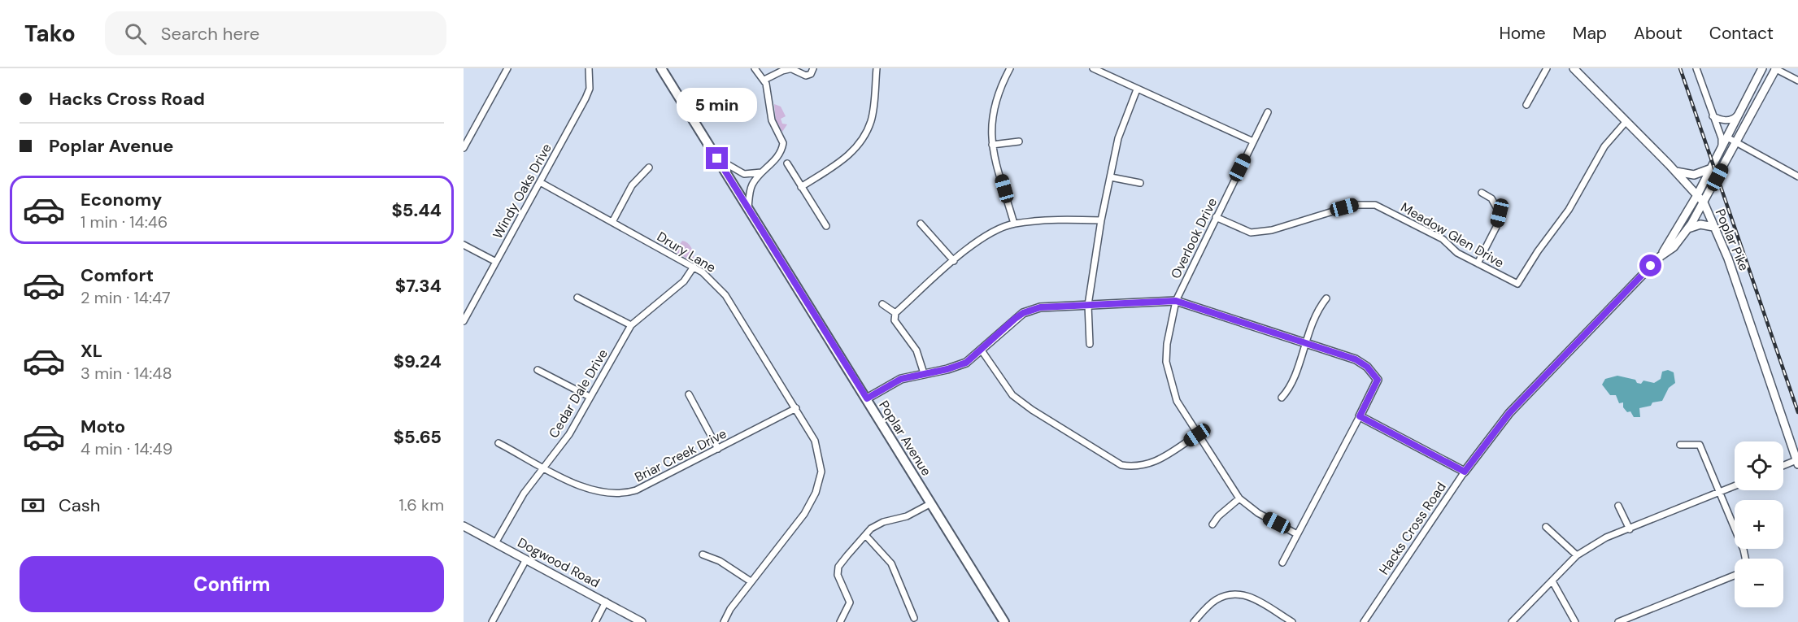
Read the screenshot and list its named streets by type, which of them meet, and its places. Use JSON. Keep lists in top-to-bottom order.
{
  "streets": {
    "main road": ["Poplar Avenue"],
    "street": [
      "Windy Oaks Drive",
      "Meadow Glen Drive",
      "Overlook Drive",
      "Poplar Pike",
      "Drury Lane",
      "Cedar Dale Drive",
      "Briar Creek Drive",
      "Hacks Cross Road",
      "Dogwood Road"
    ]
  },
  "crossings": [
    ["Windy Oaks Drive", "Drury Lane"],
    ["Meadow Glen Drive", "Overlook Drive"],
    ["Meadow Glen Drive", "Poplar Pike"],
    ["Poplar Pike", "Hacks Cross Road"],
    ["Drury Lane", "Cedar Dale Drive"],
    ["Drury Lane", "Briar Creek Drive"],
    ["Cedar Dale Drive", "Briar Creek Drive"],
    ["Cedar Dale Drive", "Dogwood Road"]
  ],
  "page": {
    "header": "Tako",
    "search": "Search here",
    "nav": [
      "Home",
      "Map",
      "About",
      "Contact"
    ],
    "banner": ["Hacks Cross Road", "Poplar Avenue"],
    "bubble": "5 min",
    "list": [
      {
        "name": "Economy",
        "note": "1 min · 14:46",
        "value": "$5.44"
      },
      {
        "name": "Comfort",
        "note": "2 min · 14:47",
        "value": "$7.34"
      },
      {
        "name": "XL",
        "note": "3 min · 14:48",
        "value": "$9.24"
      },
      {
        "name": "Moto",
        "note": "4 min · 14:49",
        "value": "$5.65"
      }
    ],
    "map_buttons": ["+", "−"],
    "pay": ["Cash", "1.6 km"],
    "buttons": "Confirm"
  }
}
